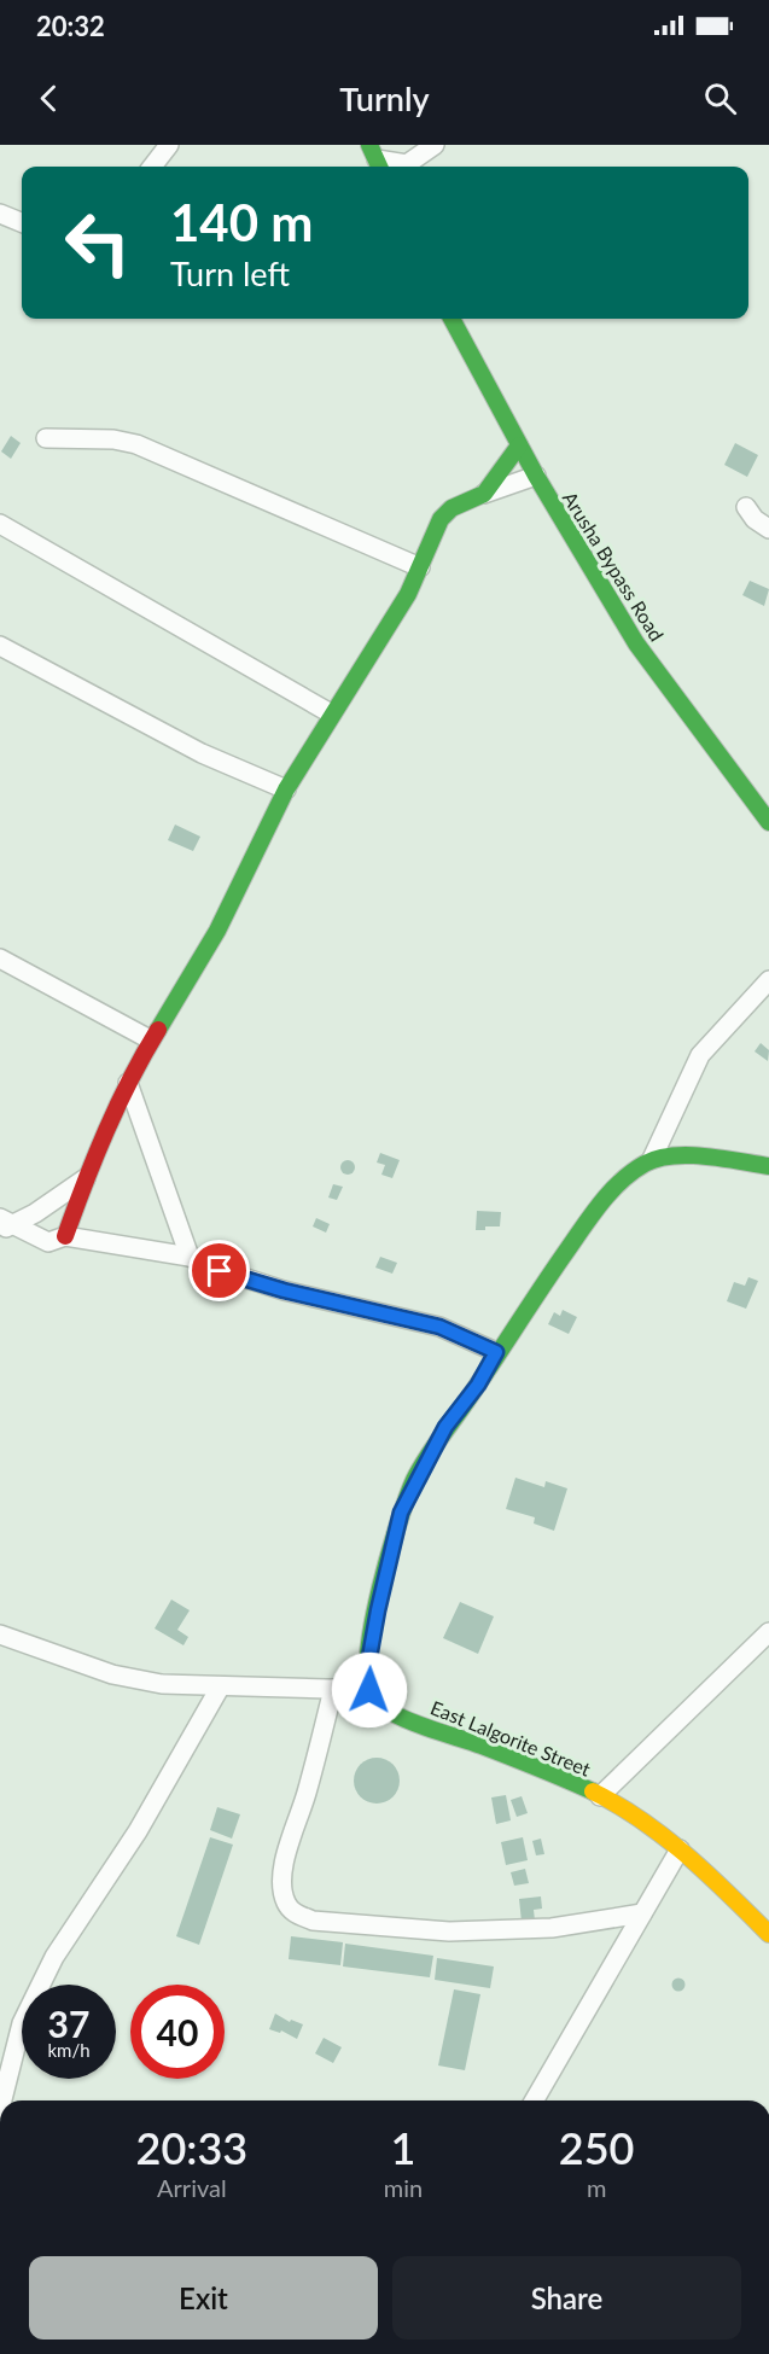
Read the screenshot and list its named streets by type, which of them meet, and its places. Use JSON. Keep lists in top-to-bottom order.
{
  "streets": {
    "street": ["Arusha Bypass Road", "East Lalgorite Street"]
  },
  "page": {
    "status": "20:32",
    "header": "Turnly",
    "turn": ["140 m", "Turn left"],
    "speed": "37 km/h",
    "limit": "40",
    "eta": [
      "20:33",
      "Arrival",
      "1",
      "min",
      "250",
      "m"
    ],
    "buttons": ["Exit", "Share"]
  }
}
